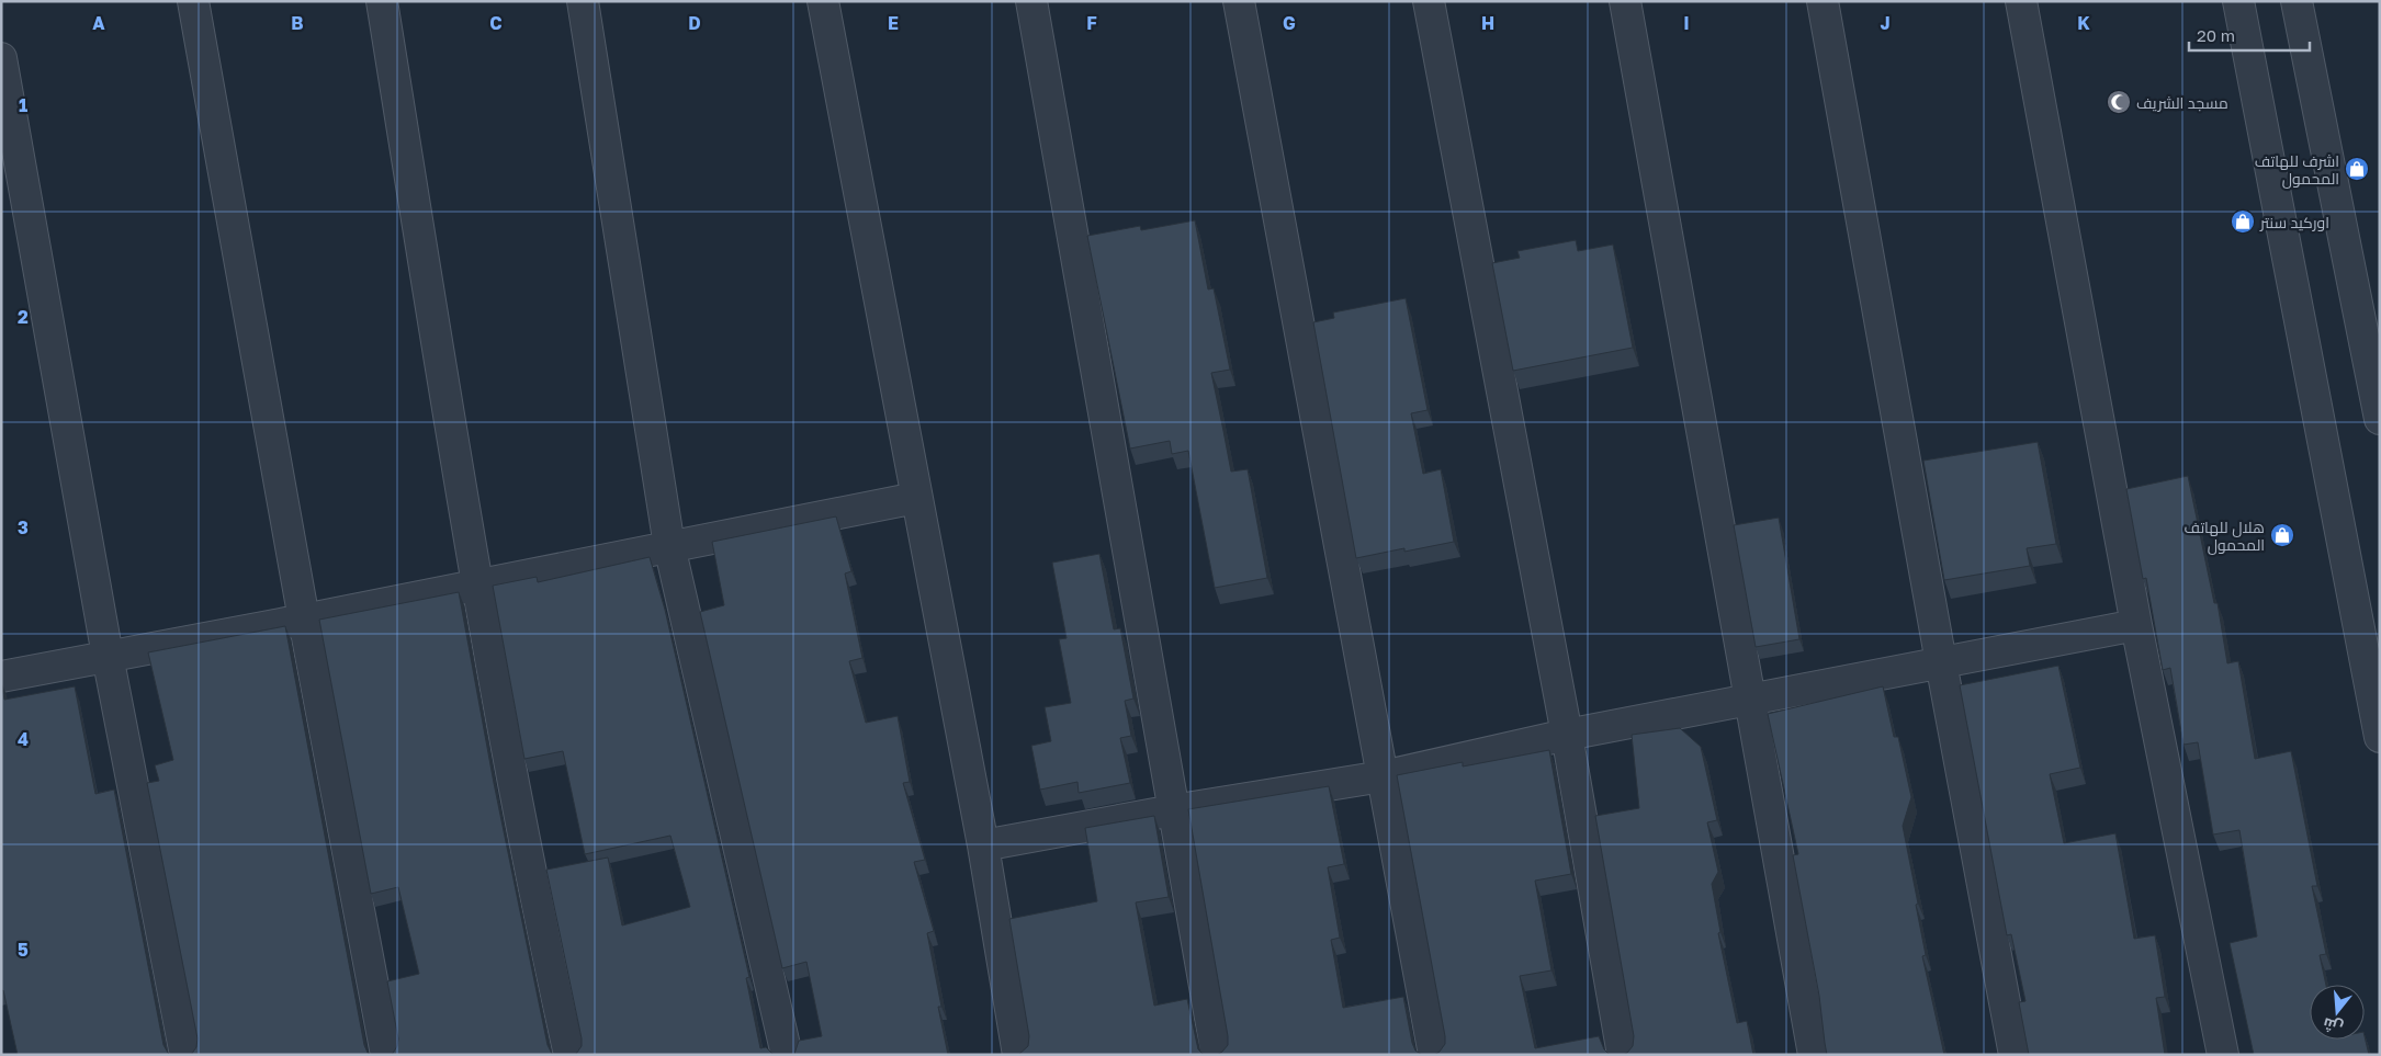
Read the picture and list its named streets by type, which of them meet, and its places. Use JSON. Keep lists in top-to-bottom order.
{
  "places": {
    "mosque": ["مسجد الشريف"],
    "shop": ["اشرف للهاتف المحمول", "اوركيد سنتر", "هلال للهاتف المحمول"]
  },
  "scale_bar": "20 m",
  "north": "bottom",
  "grid": {
    "columns": [
      "A",
      "B",
      "C",
      "D",
      "E",
      "F",
      "G",
      "H",
      "I",
      "J",
      "K"
    ],
    "rows": [
      "1",
      "2",
      "3",
      "4",
      "5"
    ]
  }
}
